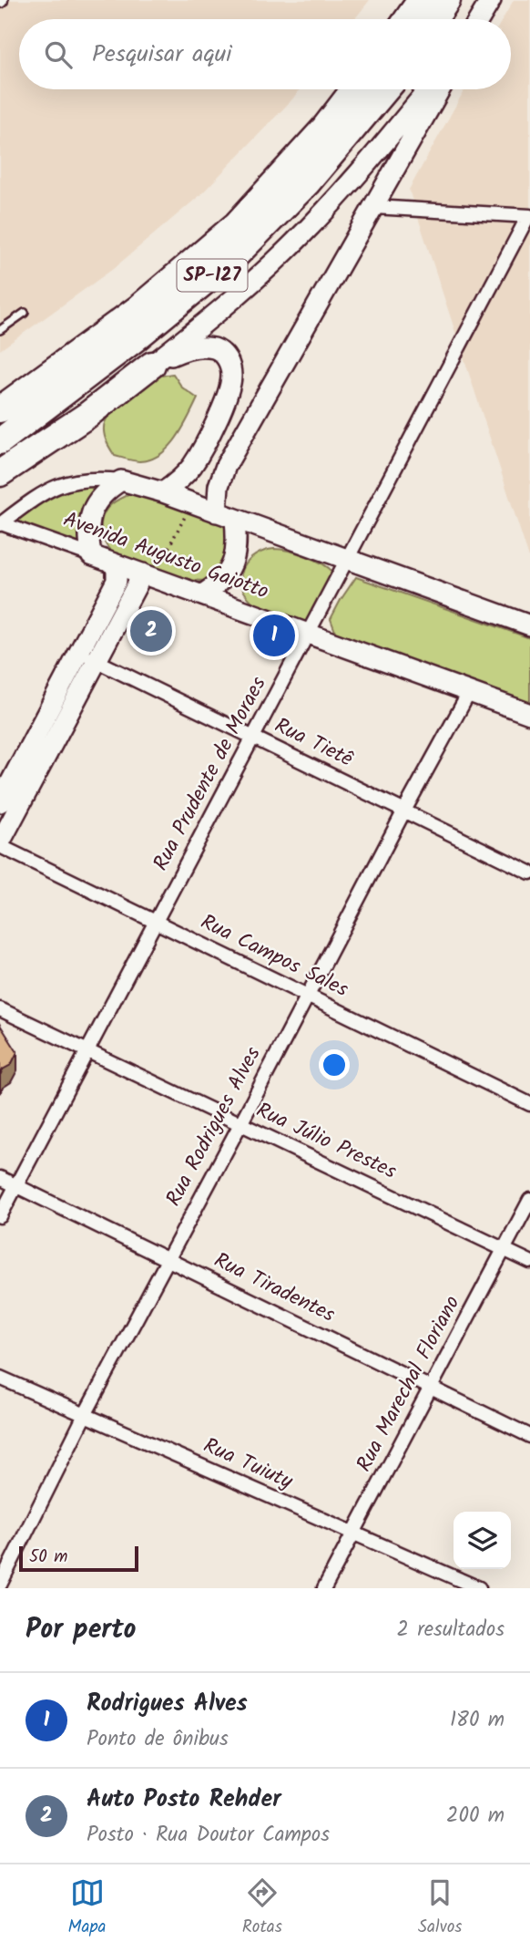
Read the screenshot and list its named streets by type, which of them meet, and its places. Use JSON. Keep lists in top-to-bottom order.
{
  "streets": {
    "highway": ["SP-127"],
    "street": [
      "Avenida Augusto Gaiotto",
      "Rua Tietê",
      "Rua Prudente de Moraes",
      "Rua Campos Sales",
      "Rua Rodrigues Alves",
      "Rua Júlio Prestes",
      "Rua Tiradentes",
      "Rua Marechal Floriano",
      "Rua Tuiuty"
    ]
  },
  "crossings": [
    ["Avenida Augusto Gaiotto", "Rua Prudente de Moraes"],
    ["Avenida Augusto Gaiotto", "Rua Rodrigues Alves"],
    ["Rua Tietê", "Rua Prudente de Moraes"],
    ["Rua Tietê", "Rua Rodrigues Alves"],
    ["Rua Prudente de Moraes", "Rua Campos Sales"],
    ["Rua Prudente de Moraes", "Rua Júlio Prestes"],
    ["Rua Prudente de Moraes", "Rua Tiradentes"],
    ["Rua Campos Sales", "Rua Rodrigues Alves"],
    ["Rua Rodrigues Alves", "Rua Júlio Prestes"],
    ["Rua Rodrigues Alves", "Rua Tiradentes"],
    ["Rua Rodrigues Alves", "Rua Tuiuty"],
    ["Rua Júlio Prestes", "Rua Marechal Floriano"],
    ["Rua Tiradentes", "Rua Marechal Floriano"],
    ["Rua Marechal Floriano", "Rua Tuiuty"]
  ],
  "scale_bar": "50 m",
  "page": {
    "search": "Pesquisar aqui",
    "pins": ["2", "1"],
    "scale": "50 m",
    "heading": ["Por perto", "2 resultados"],
    "list": [
      {
        "mark": "1",
        "name": "Rodrigues Alves",
        "note": "Ponto de ônibus",
        "value": "180 m"
      },
      {
        "mark": "2",
        "name": "Auto Posto Rehder",
        "note": "Posto · Rua Doutor Campos",
        "value": "200 m"
      }
    ],
    "nav": ["Mapa", "Rotas", "Salvos"]
  }
}
